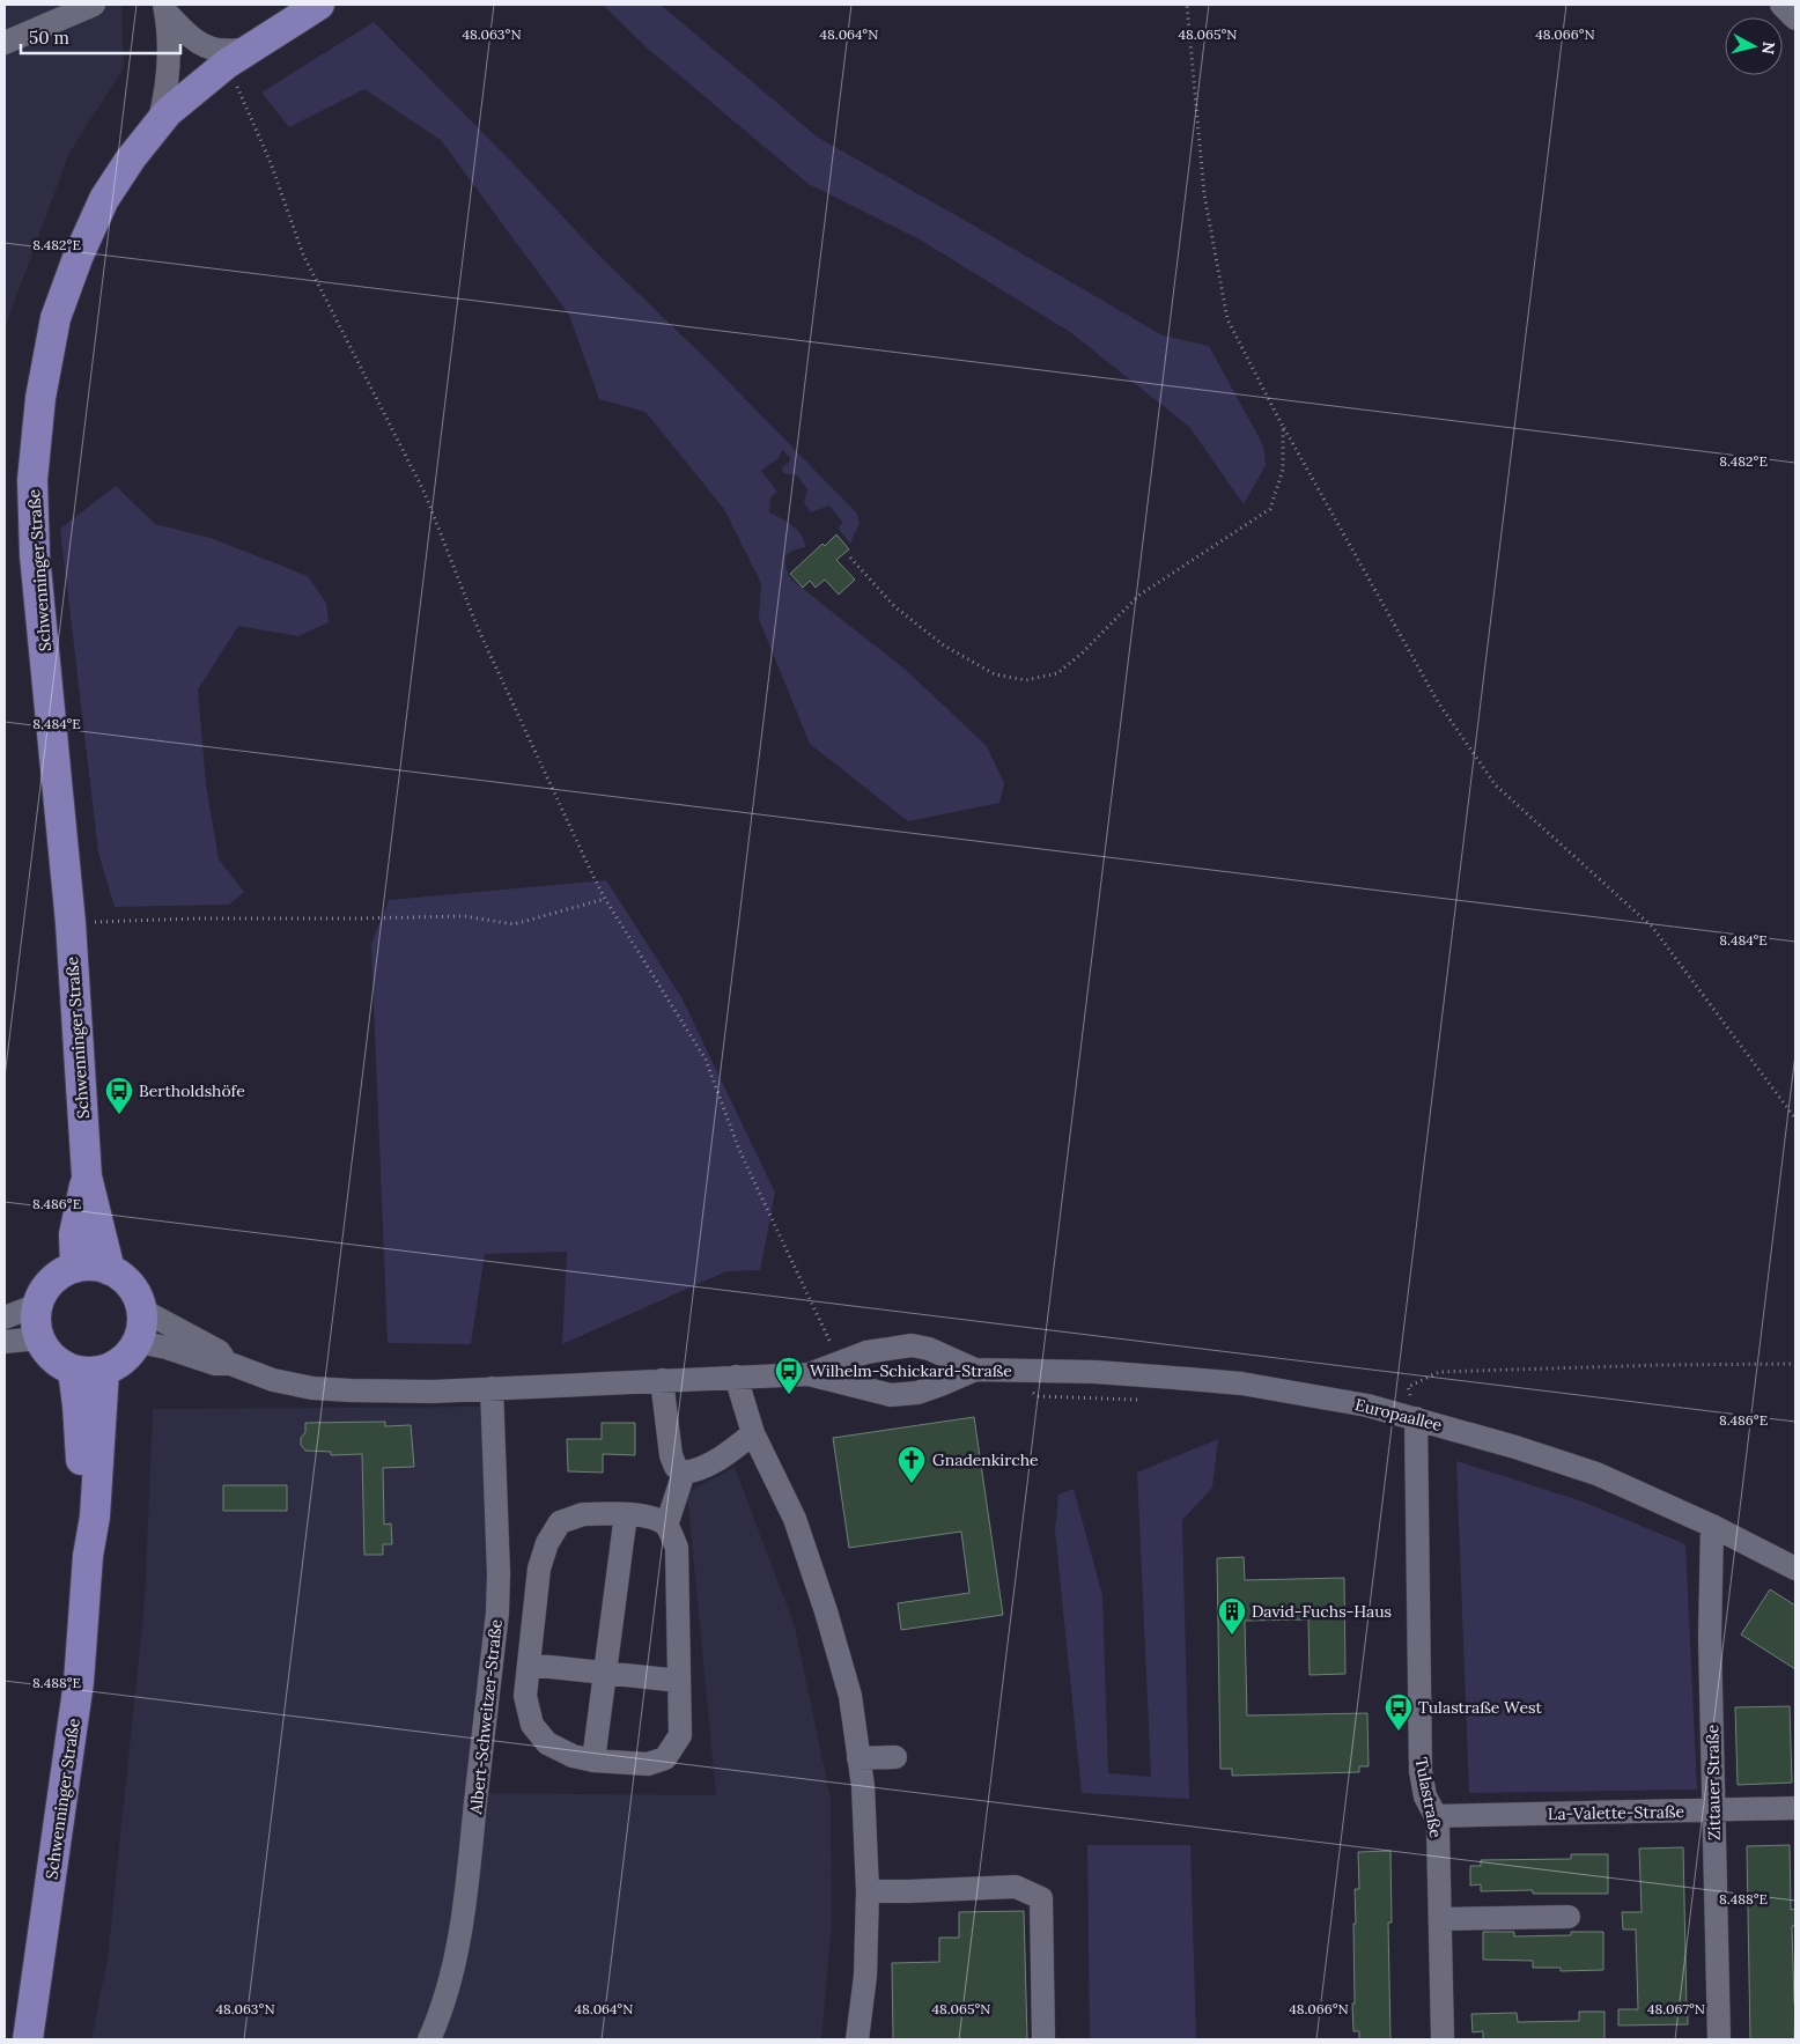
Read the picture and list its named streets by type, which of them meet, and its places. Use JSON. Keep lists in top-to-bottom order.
{
  "streets": {
    "main road": ["Schwenninger Straße"],
    "street": [
      "Europaallee",
      "Albert-Schweitzer-Straße",
      "Zittauer Straße",
      "Tulastraße",
      "La-Valette-Straße"
    ]
  },
  "crossings": [
    ["Europaallee", "Zittauer Straße"],
    ["Europaallee", "Tulastraße"],
    ["Zittauer Straße", "La-Valette-Straße"],
    ["Tulastraße", "La-Valette-Straße"]
  ],
  "places": {
    "bus stop": ["Bertholdshöfe", "Wilhelm-Schickard-Straße", "Tulastraße West"],
    "church": ["Gnadenkirche"],
    "building": ["David-Fuchs-Haus"]
  },
  "scale_bar": "50 m",
  "north": "right",
  "coordinates": [
    "48.063°N",
    "48.064°N",
    "48.065°N",
    "48.066°N",
    "8.482°E",
    "8.484°E",
    "8.486°E",
    "8.488°E",
    "48.067°N"
  ]
}
